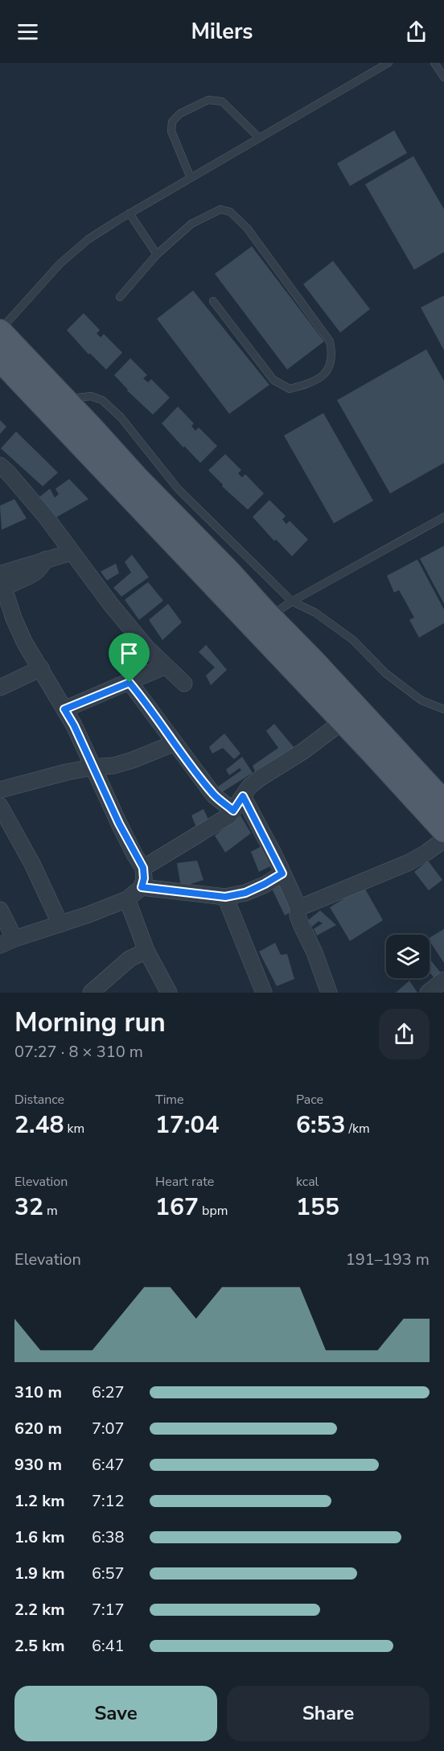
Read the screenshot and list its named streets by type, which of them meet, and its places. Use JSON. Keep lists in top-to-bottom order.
{
  "page": {
    "header": "Milers",
    "heading": ["Morning run", "07:27 · 8 × 310 m"],
    "stats": [
      ["Distance", "2.48 km"],
      ["Time", "17:04"],
      ["Pace", "6:53 /km"],
      ["Elevation", "32 m"],
      ["Heart rate", "167 bpm"],
      ["kcal", "155"]
    ],
    "chart": ["Elevation", "191–193 m"],
    "list": [
      {
        "name": "310 m",
        "note": "6:27"
      },
      {
        "name": "620 m",
        "note": "7:07"
      },
      {
        "name": "930 m",
        "note": "6:47"
      },
      {
        "name": "1.2 km",
        "note": "7:12"
      },
      {
        "name": "1.6 km",
        "note": "6:38"
      },
      {
        "name": "1.9 km",
        "note": "6:57"
      },
      {
        "name": "2.2 km",
        "note": "7:17"
      },
      {
        "name": "2.5 km",
        "note": "6:41"
      }
    ],
    "buttons": ["Save", "Share"]
  }
}
